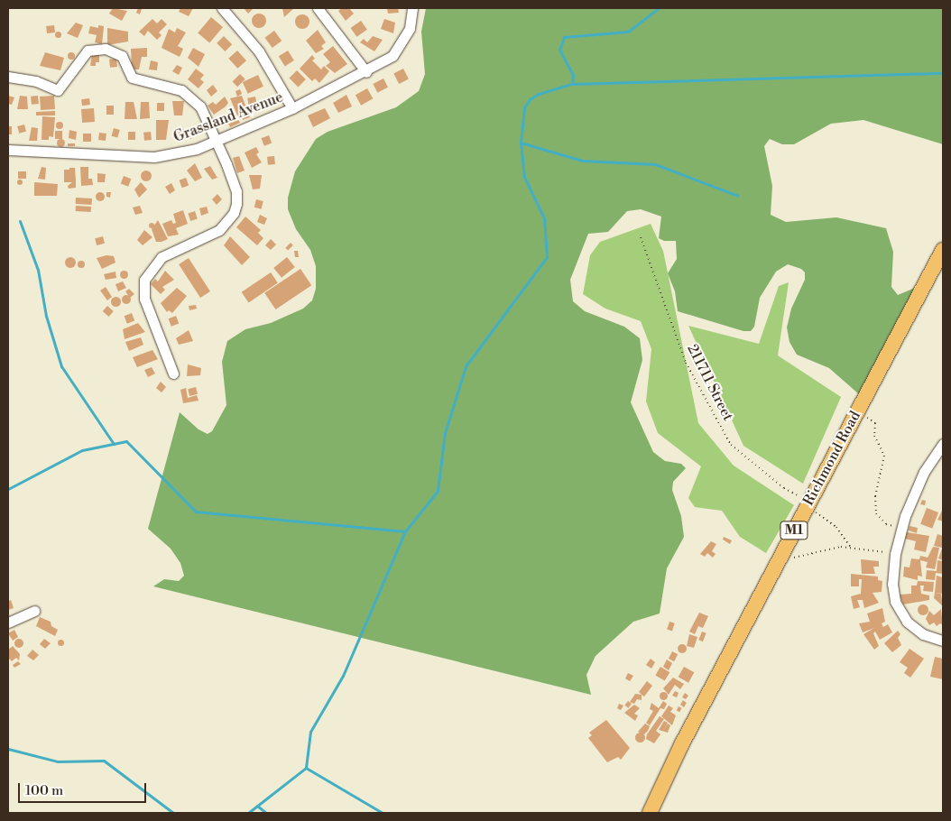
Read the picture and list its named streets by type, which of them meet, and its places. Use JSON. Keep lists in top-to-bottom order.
{
  "streets": {
    "highway": ["Richmond Road", "M1"],
    "street": ["Grassland Avenue"],
    "path": ["211711 Street"]
  },
  "crossings": [
    ["211711 Street", "Richmond Road"]
  ],
  "scale_bar": "100 m"
}
